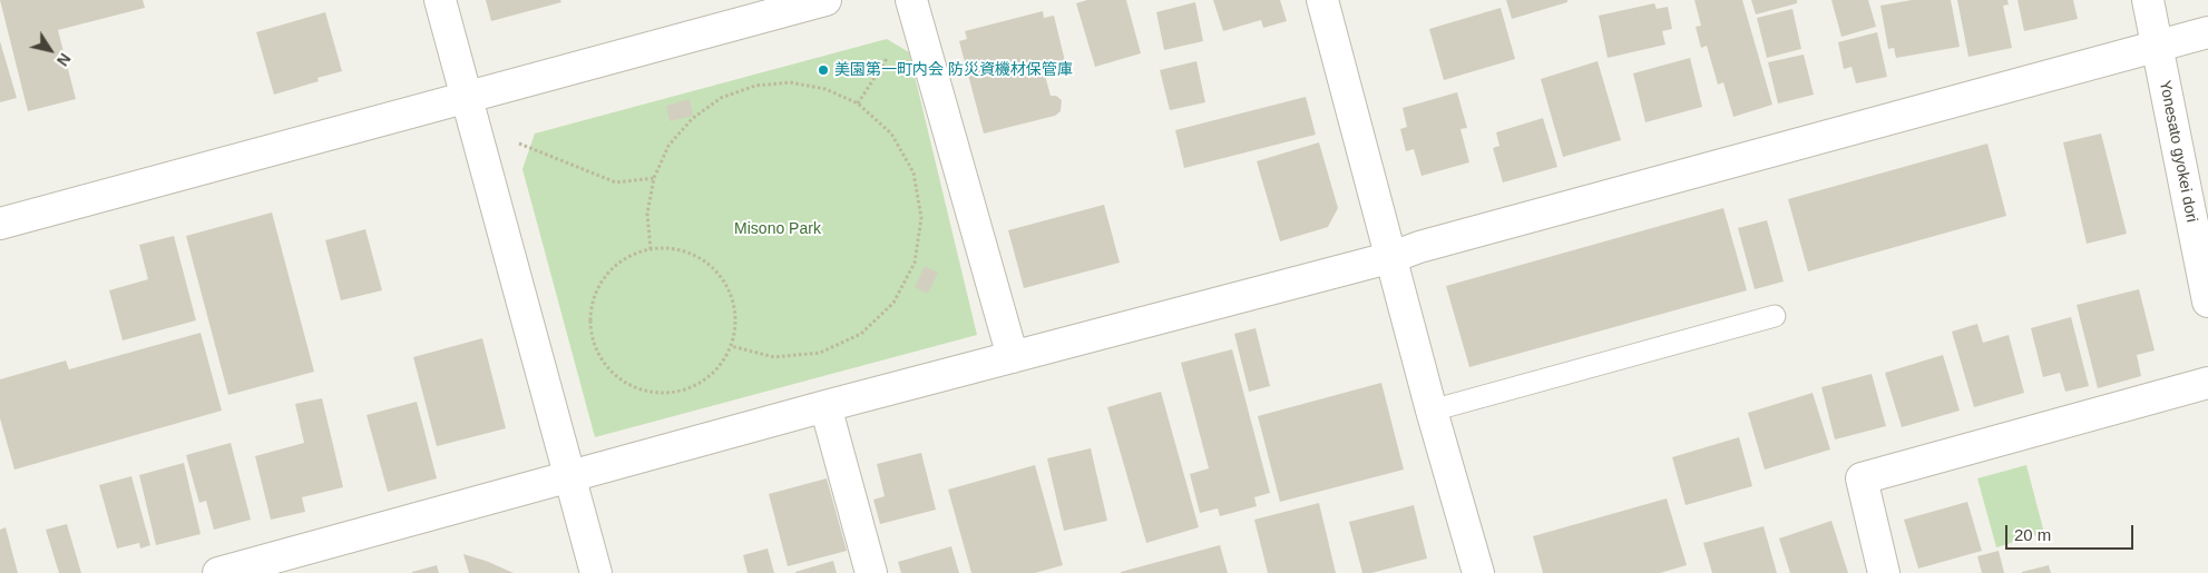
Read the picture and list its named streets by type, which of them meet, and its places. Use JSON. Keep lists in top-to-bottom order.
{
  "streets": {
    "street": ["Yonesato gyokei dori"]
  },
  "parks": ["Misono Park"],
  "places": ["美園第一町内会 防災資機材保管庫"],
  "scale_bar": "20 m",
  "north": "bottom right"
}
